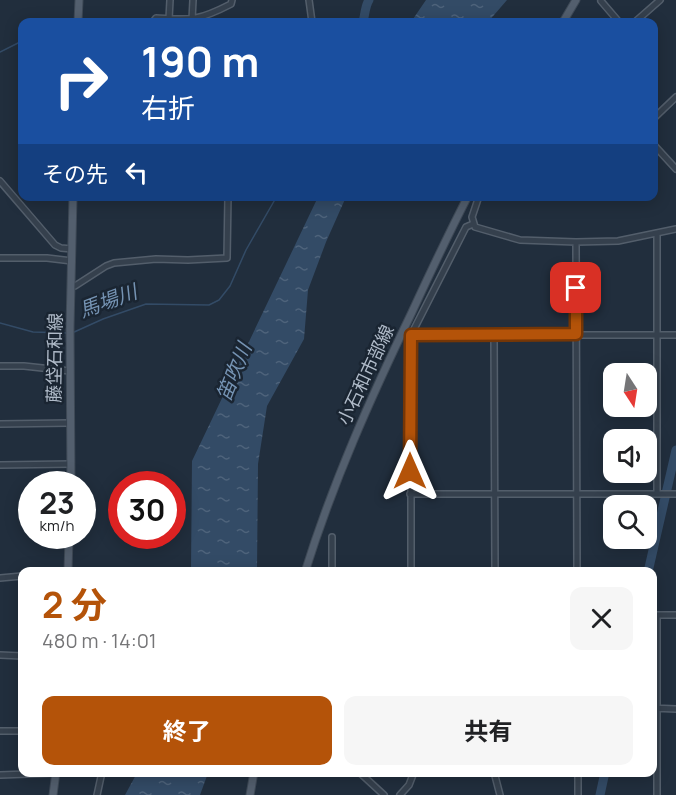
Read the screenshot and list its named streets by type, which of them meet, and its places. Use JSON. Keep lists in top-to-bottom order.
{
  "streets": {
    "main road": ["藤垈石和線", "小石和市部線"]
  },
  "water": ["馬場川", "笛吹川"],
  "north": "bottom",
  "page": {
    "turn": ["190 m", "右折"],
    "then": "その先",
    "speed": "23 km/h",
    "limit": "30",
    "heading": ["2 分", "480 m · 14:01"],
    "buttons": ["終了", "共有"]
  }
}
